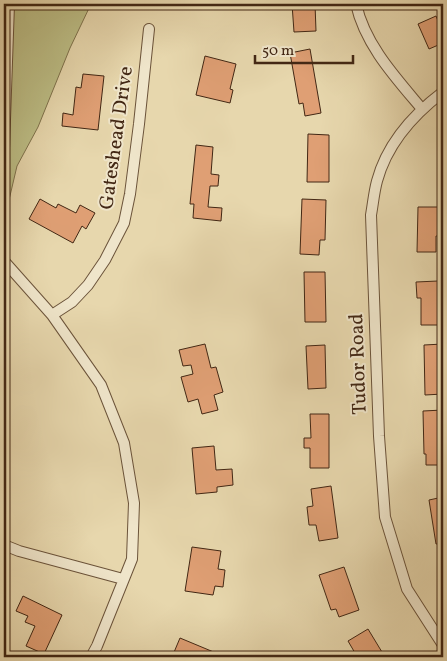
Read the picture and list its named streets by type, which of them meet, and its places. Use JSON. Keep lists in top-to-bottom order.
{
  "streets": {
    "street": ["Gateshead Drive", "Tudor Road"]
  },
  "scale_bar": "50 m"
}
